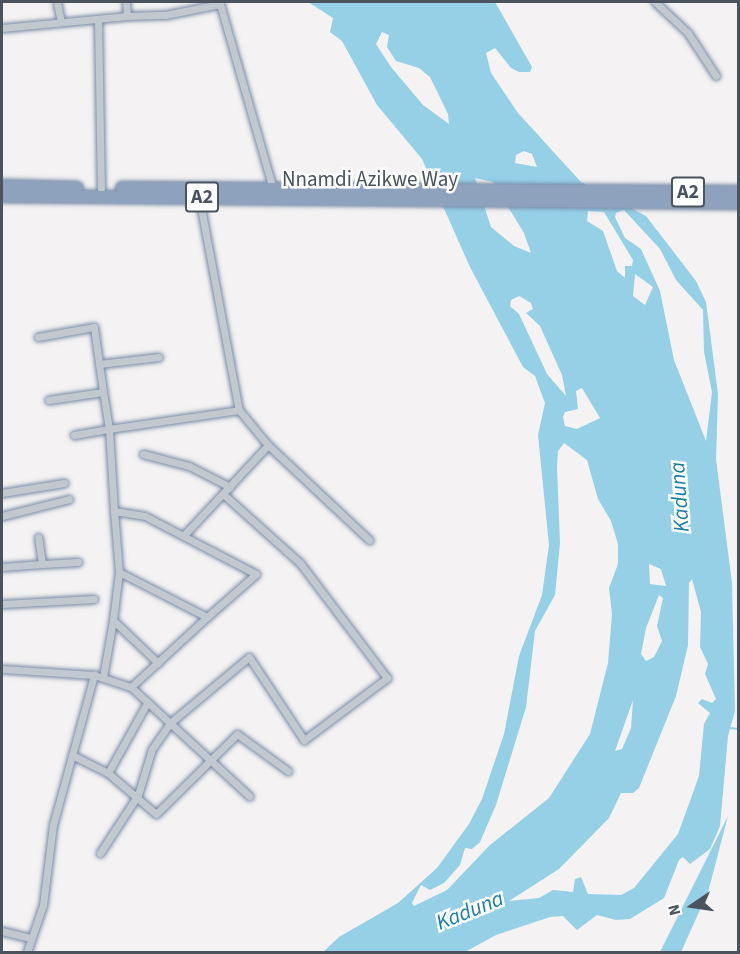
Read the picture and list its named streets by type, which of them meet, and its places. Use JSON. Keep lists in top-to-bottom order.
{
  "streets": {
    "highway": ["Nnamdi Azikwe Way", "A2"]
  },
  "water": ["Kaduna"],
  "north": "left"
}
